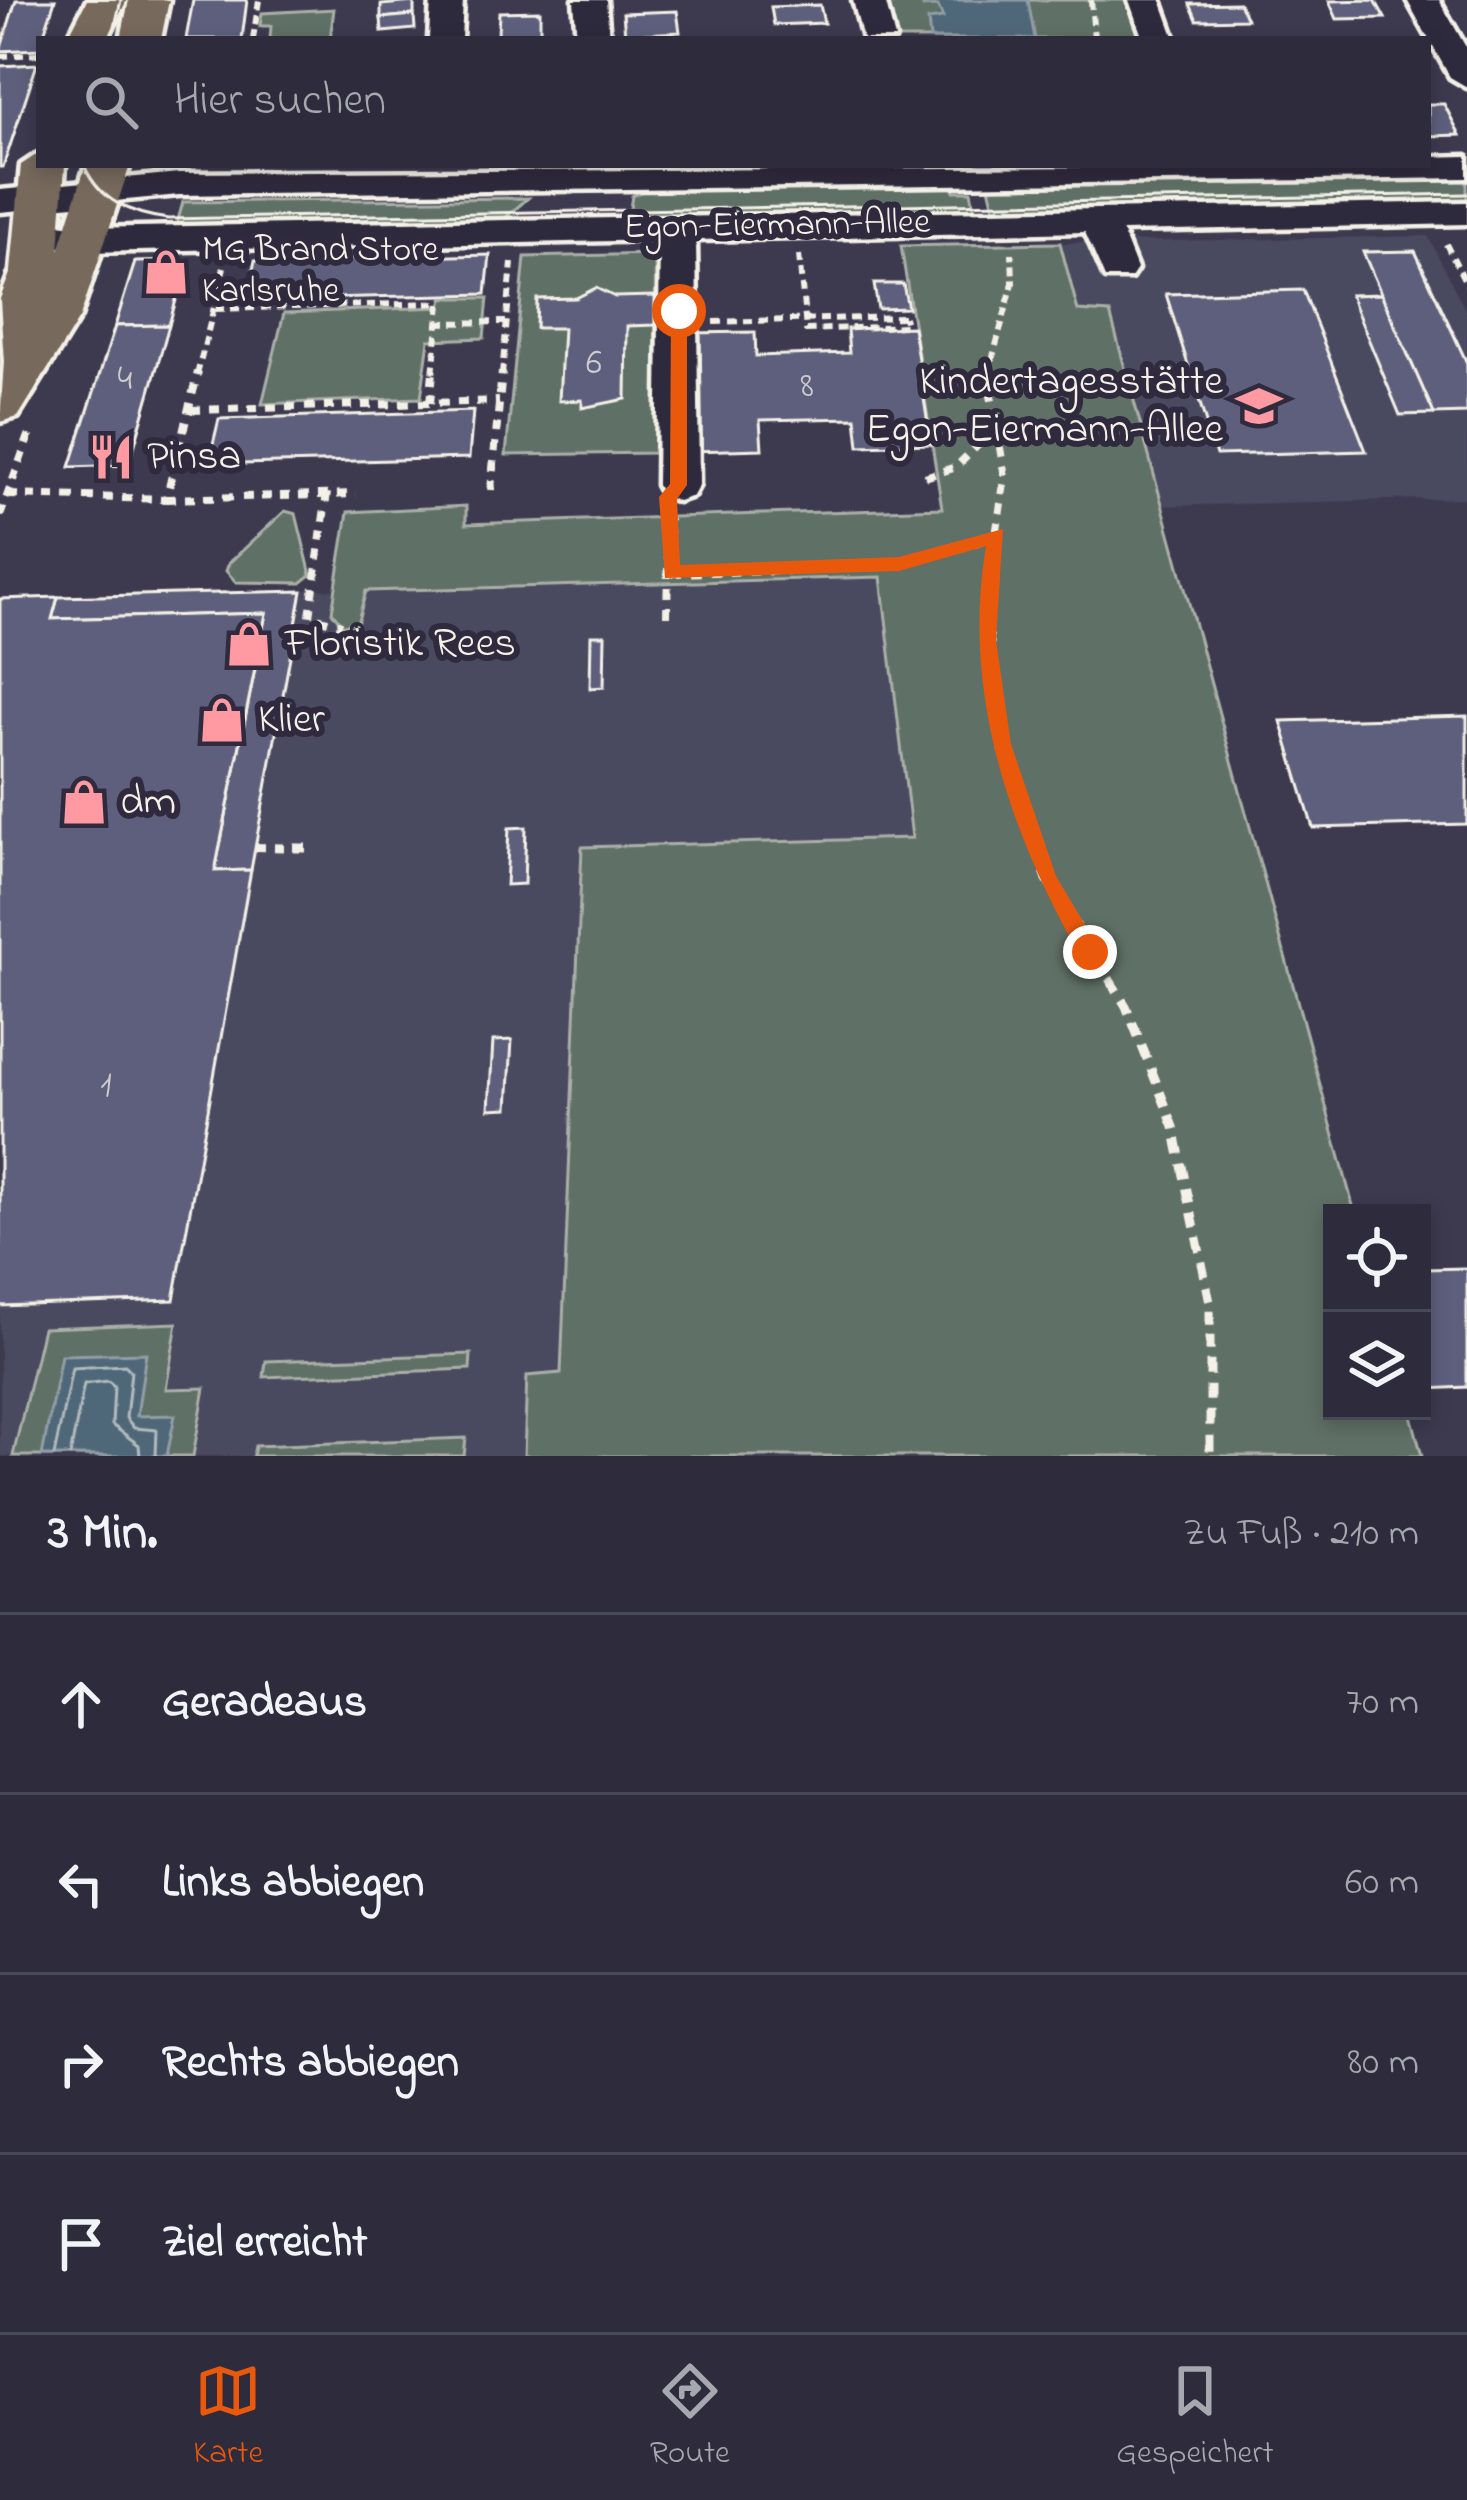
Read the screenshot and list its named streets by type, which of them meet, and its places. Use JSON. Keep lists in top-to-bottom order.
{
  "streets": {
    "street": ["Egon-Eiermann-Allee"]
  },
  "places": {
    "shop": [
      "MG Brand Store Karlsruhe",
      "Floristik Rees",
      "Klier",
      "dm"
    ],
    "school or university": ["Kindertagesstätte Egon-Eiermann-Allee"],
    "restaurant": ["Pinsa"]
  },
  "house_numbers": [
    "6",
    "4",
    "8",
    "1"
  ],
  "page": {
    "search": "Hier suchen",
    "heading": ["3 Min.", "Zu Fuß · 210 m"],
    "list": [
      ["Geradeaus", "70 m"],
      ["Links abbiegen", "60 m"],
      ["Rechts abbiegen", "80 m"],
      "Ziel erreicht"
    ],
    "nav": ["Karte", "Route", "Gespeichert"]
  }
}
